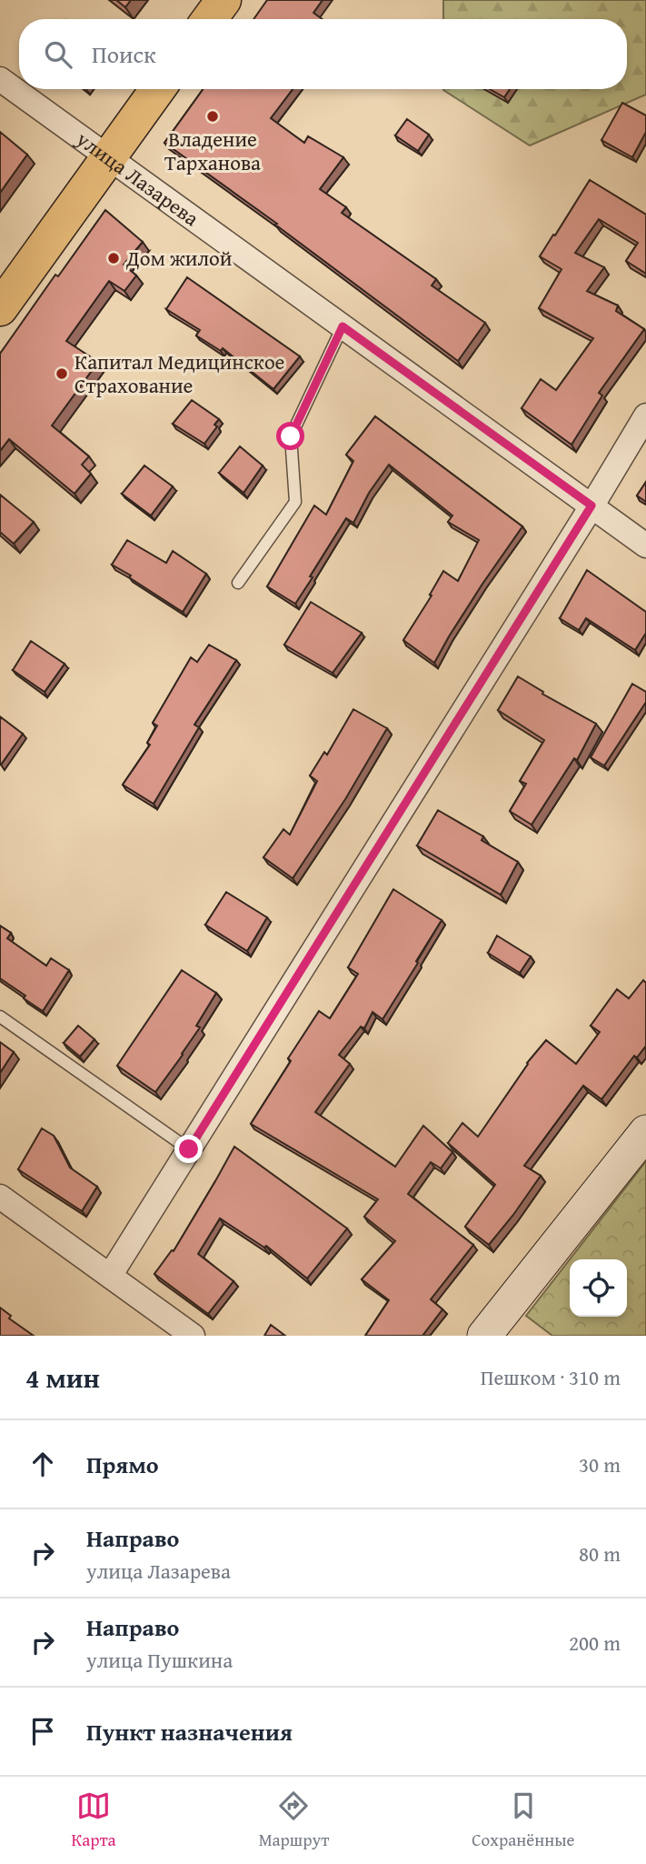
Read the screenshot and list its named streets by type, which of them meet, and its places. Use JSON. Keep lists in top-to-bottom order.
{
  "streets": {
    "street": ["улица Лазарева"]
  },
  "places": ["Владение Тарханова", "Дом жилой", "Капитал Медицинское Страхование"],
  "page": {
    "search": "Поиск",
    "heading": ["4 мин", "Пешком · 310 m"],
    "list": [
      ["Прямо", "30 m"],
      ["Направо", "улица Лазарева", "80 m"],
      ["Направо", "улица Пушкина", "200 m"],
      "Пункт назначения"
    ],
    "nav": ["Карта", "Маршрут", "Сохранённые"]
  }
}
